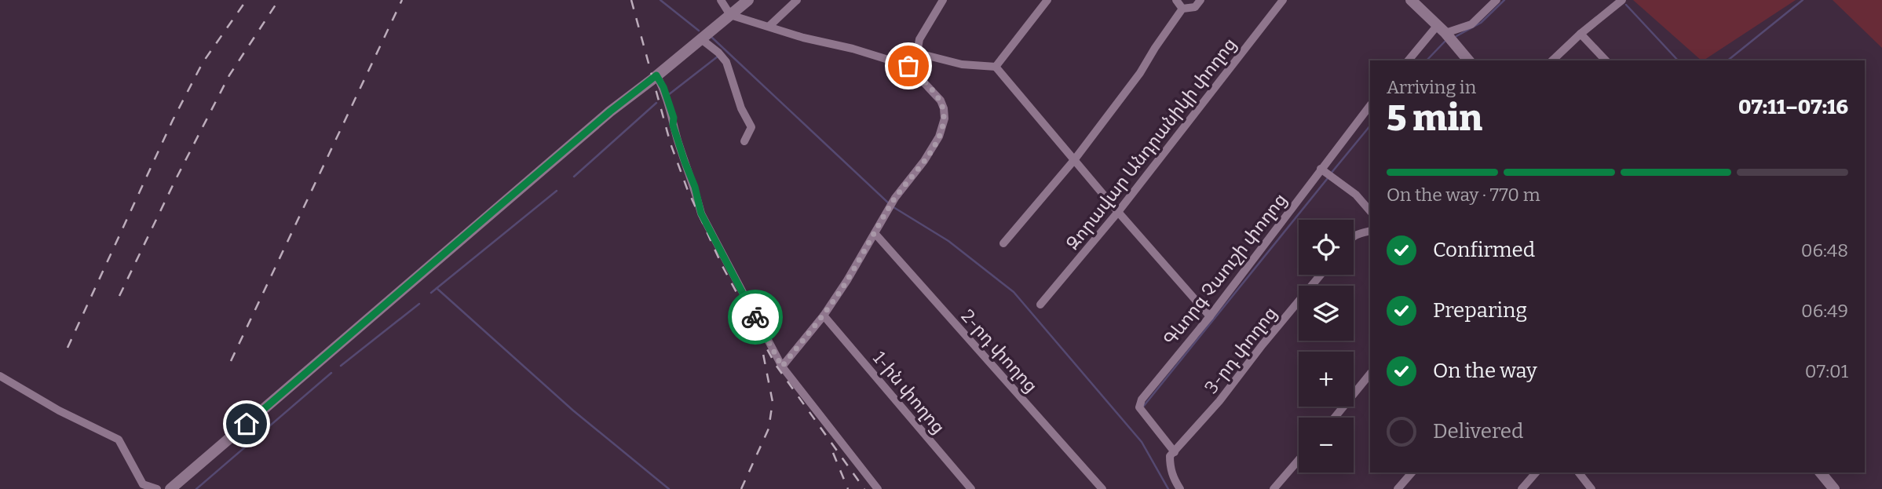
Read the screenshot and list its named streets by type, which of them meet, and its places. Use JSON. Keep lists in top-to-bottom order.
{
  "streets": {
    "street": [
      "Զորավար Անդրանիկի փողոց",
      "Գևորգ Չաուշի փողոց",
      "3-րդ փողոց",
      "2-րդ փողոց",
      "1-ին փողոց"
    ]
  },
  "crossings": [
    ["Գևորգ Չաուշի փողոց", "3-րդ փողոց"]
  ],
  "page": {
    "heading": ["5 min", "Arriving in", "07:11–07:16"],
    "bar": "On the way · 770 m",
    "map_buttons": ["+", "−"],
    "list": [
      ["Confirmed", "06:48"],
      ["Preparing", "06:49"],
      ["On the way", "07:01"],
      "Delivered"
    ]
  }
}
